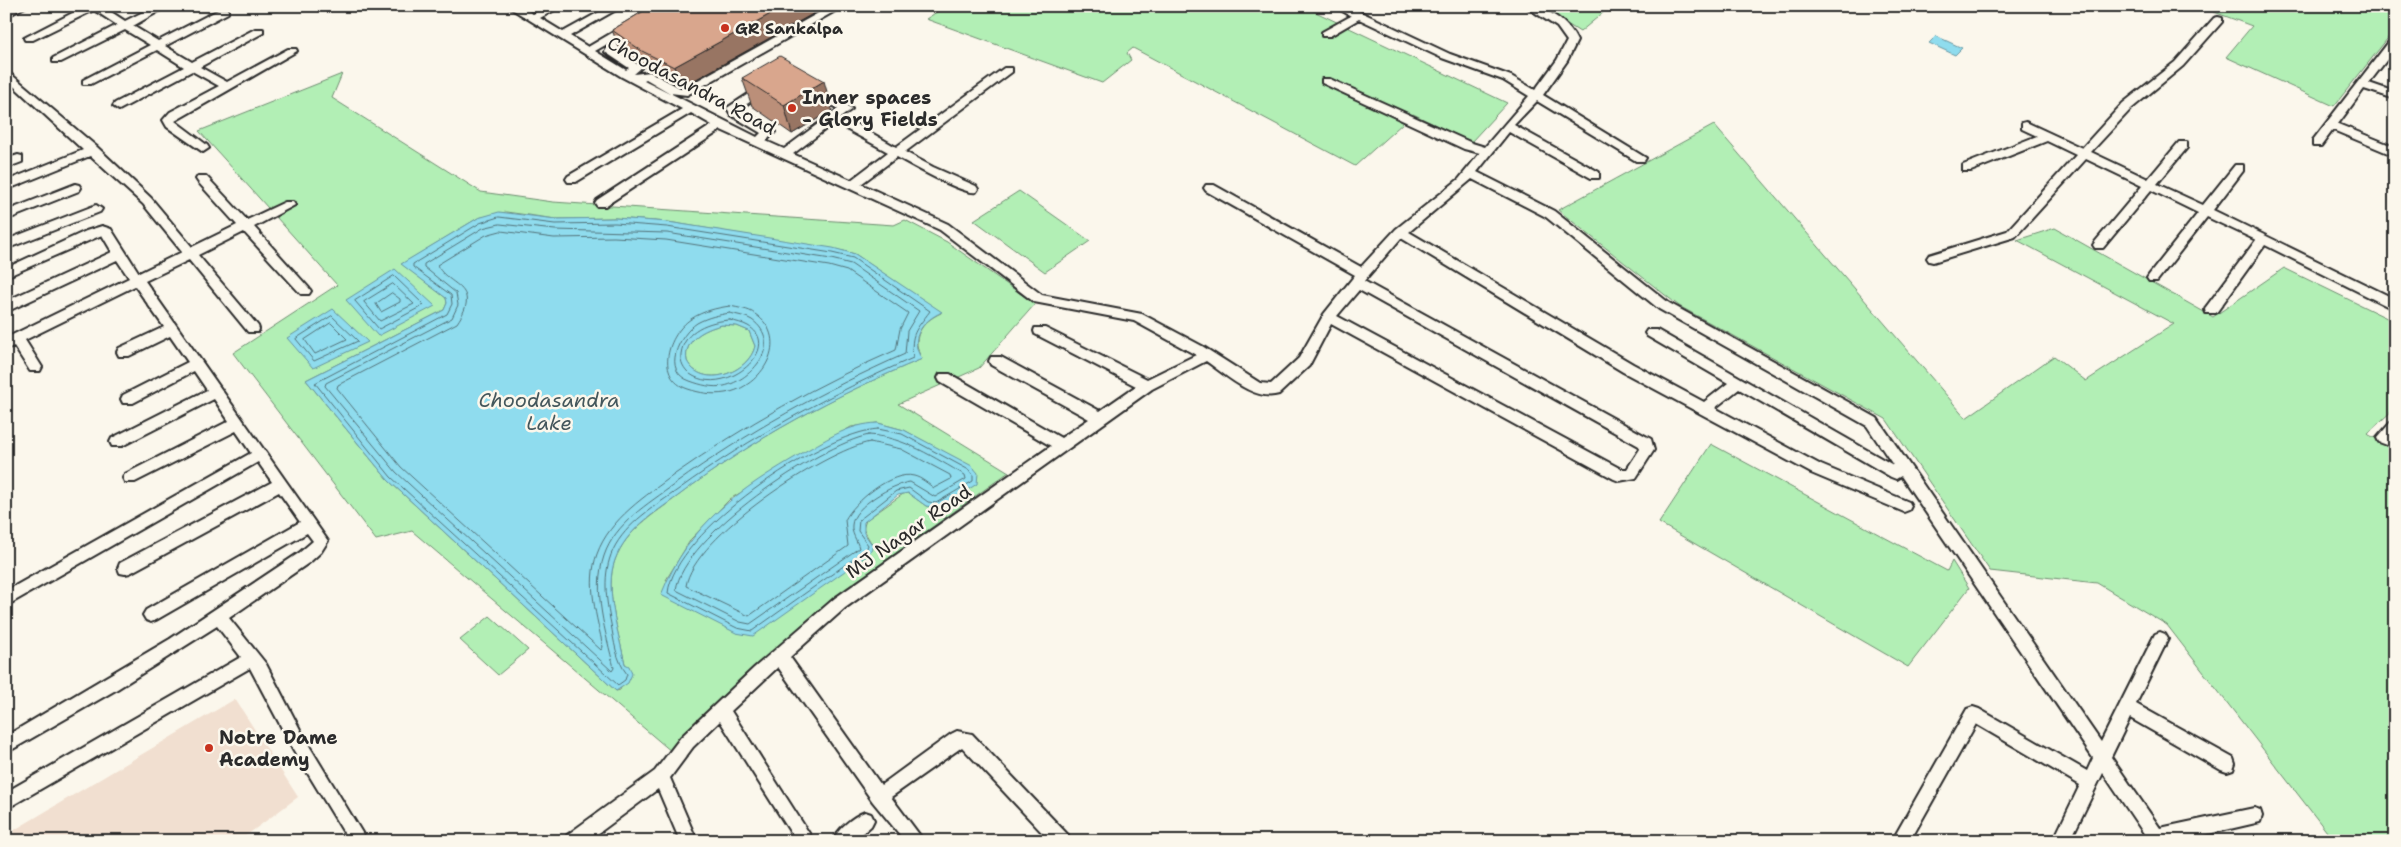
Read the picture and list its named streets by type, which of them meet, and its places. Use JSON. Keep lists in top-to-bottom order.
{
  "streets": {
    "street": ["Choodasandra Road", "MJ Nagar Road"]
  },
  "crossings": [
    ["Choodasandra Road", "MJ Nagar Road"]
  ],
  "water": ["Choodasandra Lake"],
  "places": ["GR Sankalpa", "Inner spaces - Glory Fields", "Notre Dame Academy"]
}
